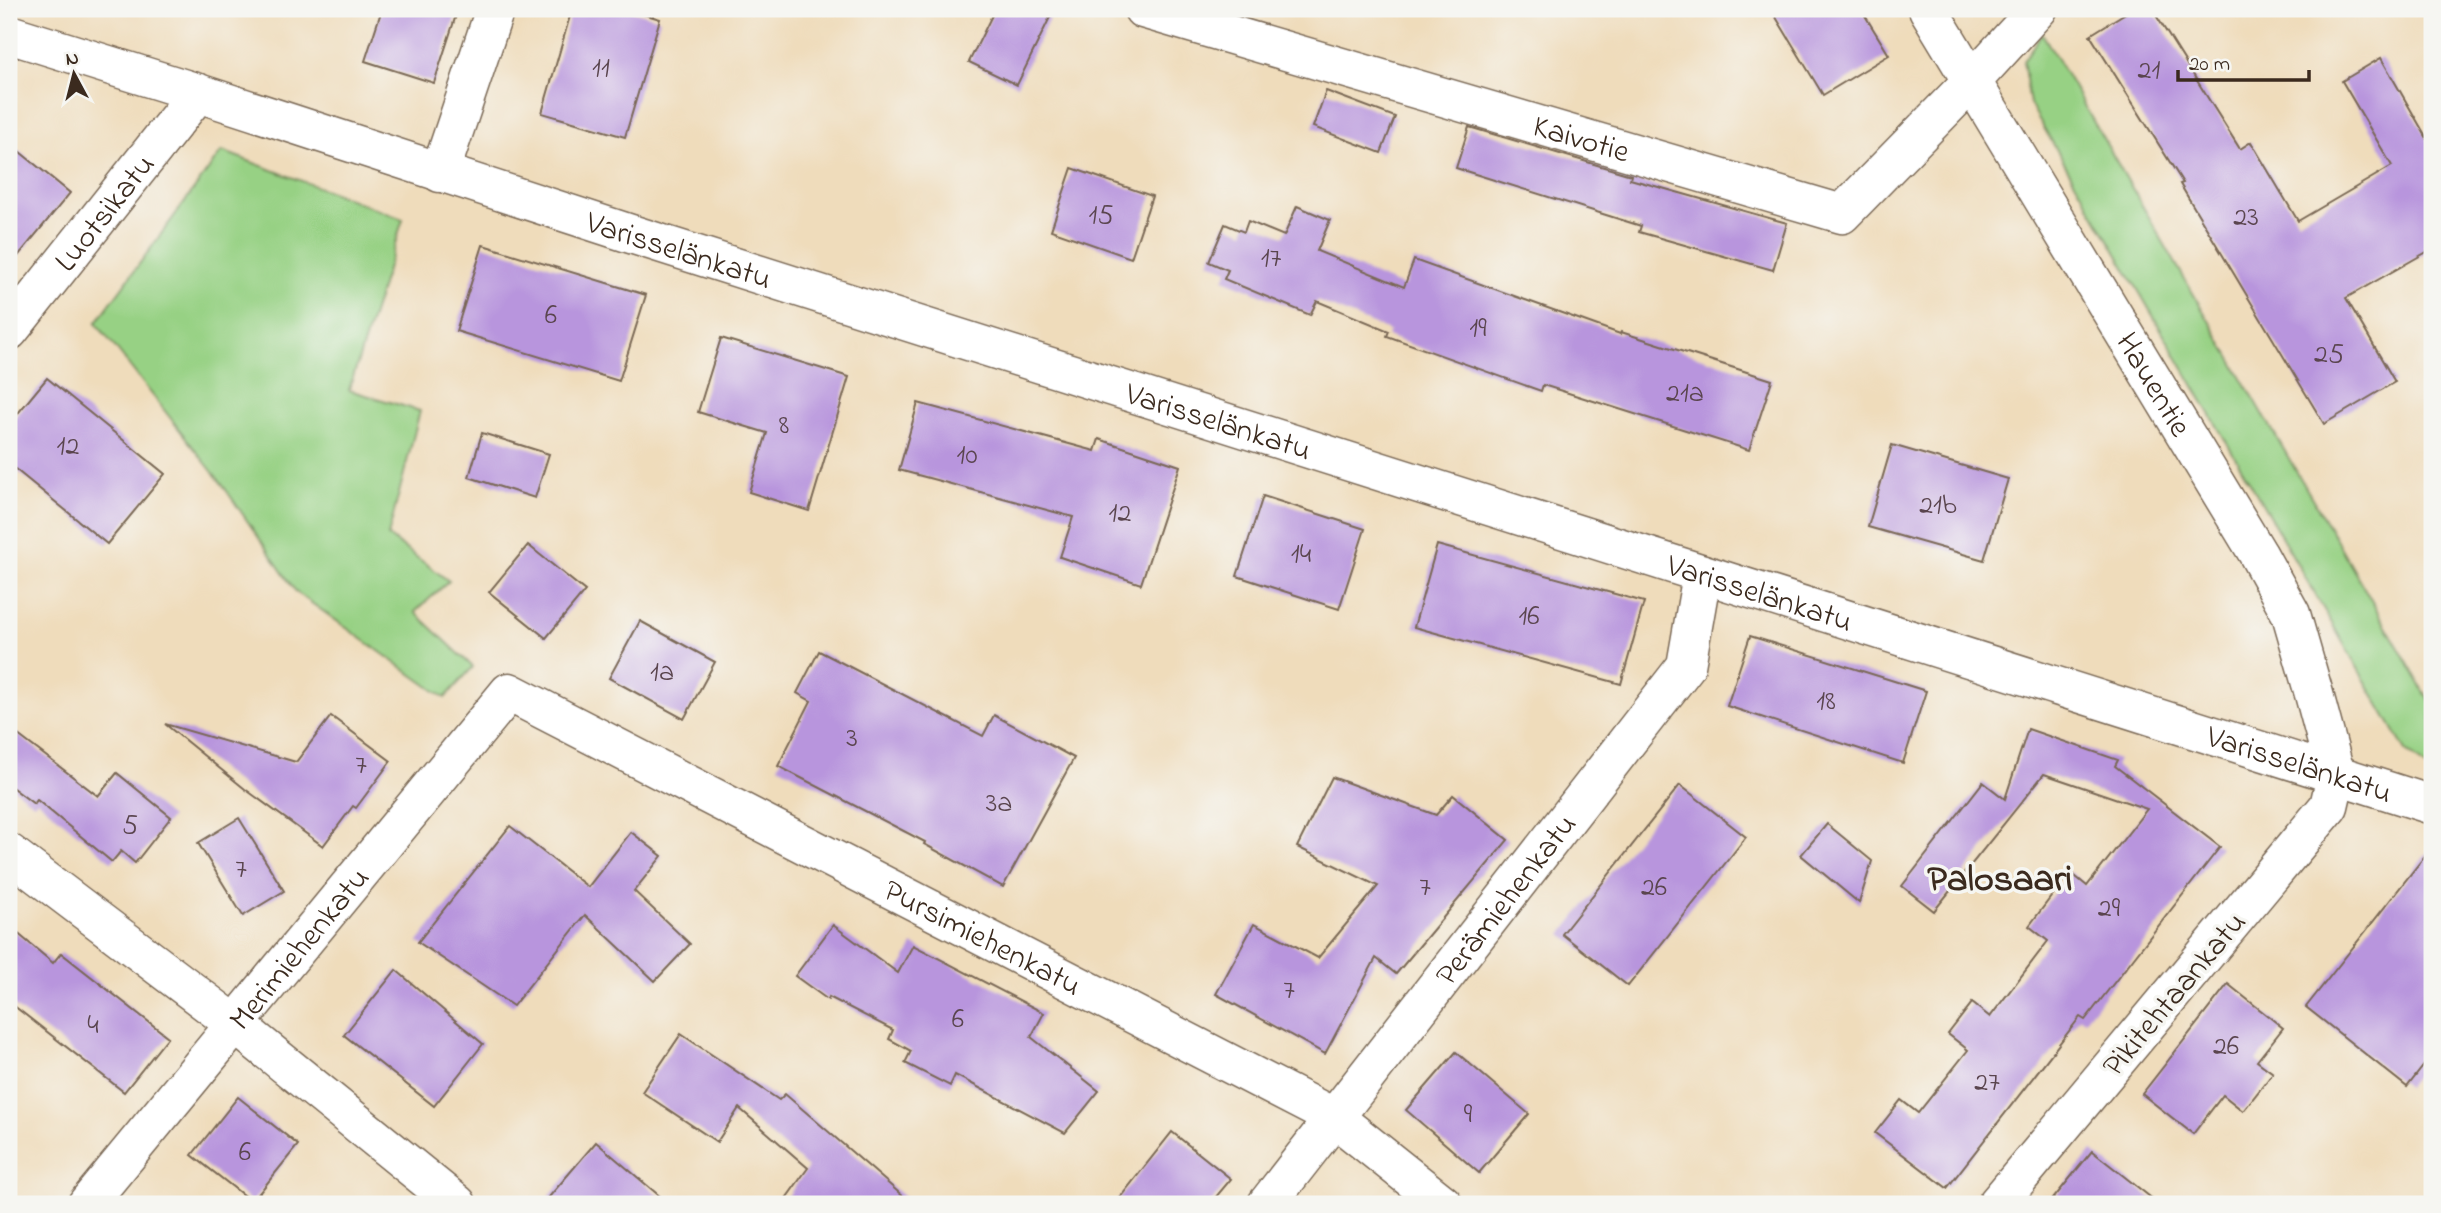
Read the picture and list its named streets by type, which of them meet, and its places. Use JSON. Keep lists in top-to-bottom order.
{
  "streets": {
    "street": [
      "Kaivotie",
      "Luotsikatu",
      "Varisselänkatu",
      "Hauentie",
      "Perämiehenkatu",
      "Pursimiehenkatu",
      "Merimiehenkatu",
      "Pikitehtaankatu"
    ]
  },
  "crossings": [
    ["Kaivotie", "Hauentie"],
    ["Luotsikatu", "Varisselänkatu"],
    ["Varisselänkatu", "Hauentie"],
    ["Varisselänkatu", "Perämiehenkatu"],
    ["Varisselänkatu", "Pikitehtaankatu"],
    ["Hauentie", "Pikitehtaankatu"],
    ["Perämiehenkatu", "Pursimiehenkatu"],
    ["Pursimiehenkatu", "Merimiehenkatu"]
  ],
  "districts": ["Palosaari"],
  "house_numbers": [
    "11",
    "21",
    "15",
    "23",
    "17",
    "6",
    "19",
    "25",
    "21a",
    "8",
    "12",
    "10",
    "21b",
    "12",
    "14",
    "16",
    "1a",
    "18",
    "3",
    "7",
    "3a",
    "5",
    "7",
    "7",
    "26",
    "29",
    "7",
    "6",
    "4",
    "26",
    "27",
    "9",
    "6"
  ],
  "scale_bar": "20 m",
  "north": "top"
}
